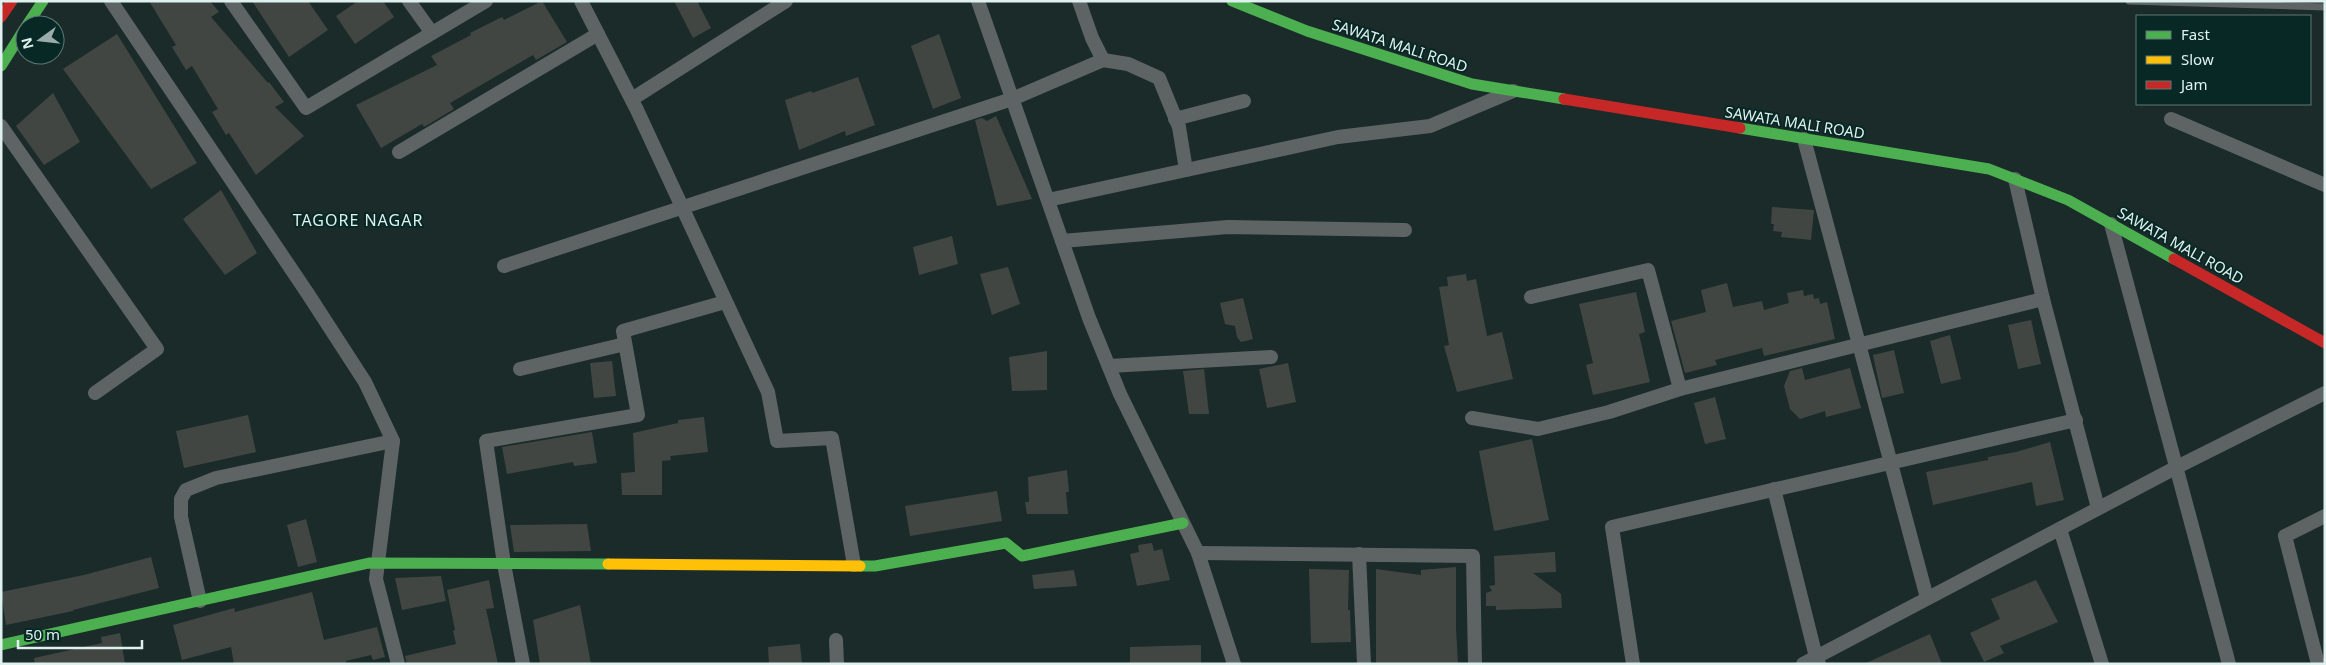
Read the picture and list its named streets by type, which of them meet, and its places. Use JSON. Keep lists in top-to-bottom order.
{
  "streets": {
    "main road": ["SAWATA MALI ROAD"]
  },
  "districts": ["TAGORE NAGAR"],
  "legend": ["Fast", "Slow", "Jam"],
  "scale_bar": "50 m",
  "north": "left"
}
